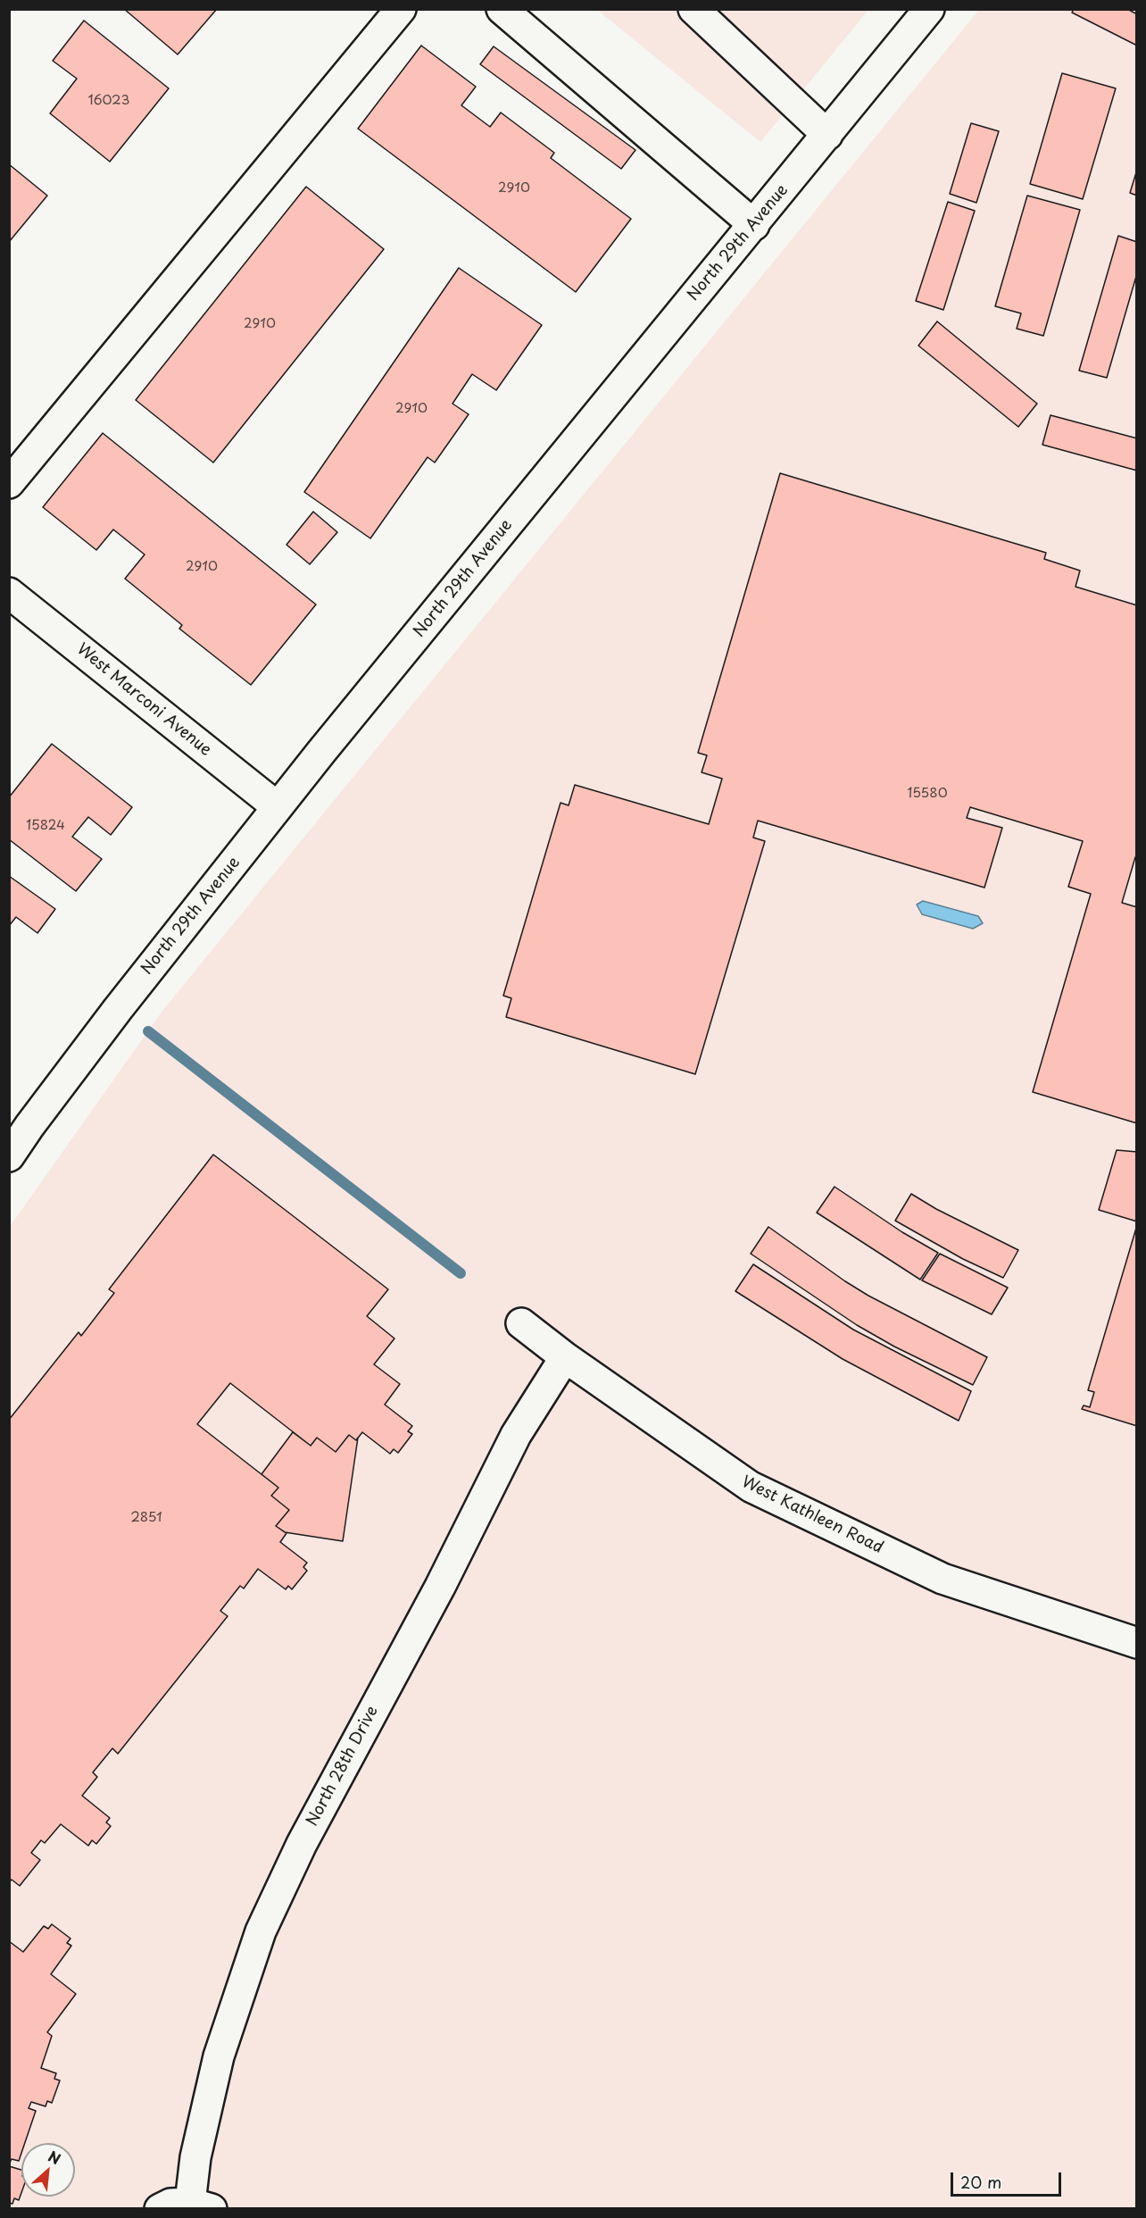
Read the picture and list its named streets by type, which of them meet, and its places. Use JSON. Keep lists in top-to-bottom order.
{
  "streets": {
    "street": [
      "North 29th Avenue",
      "West Marconi Avenue",
      "West Kathleen Road",
      "North 28th Drive"
    ]
  },
  "crossings": [
    ["North 29th Avenue", "West Marconi Avenue"],
    ["West Kathleen Road", "North 28th Drive"]
  ],
  "house_numbers": [
    "16023",
    "2910",
    "2910",
    "2910",
    "2910",
    "15580",
    "15824",
    "2851"
  ],
  "scale_bar": "20 m",
  "north": "top right"
}
